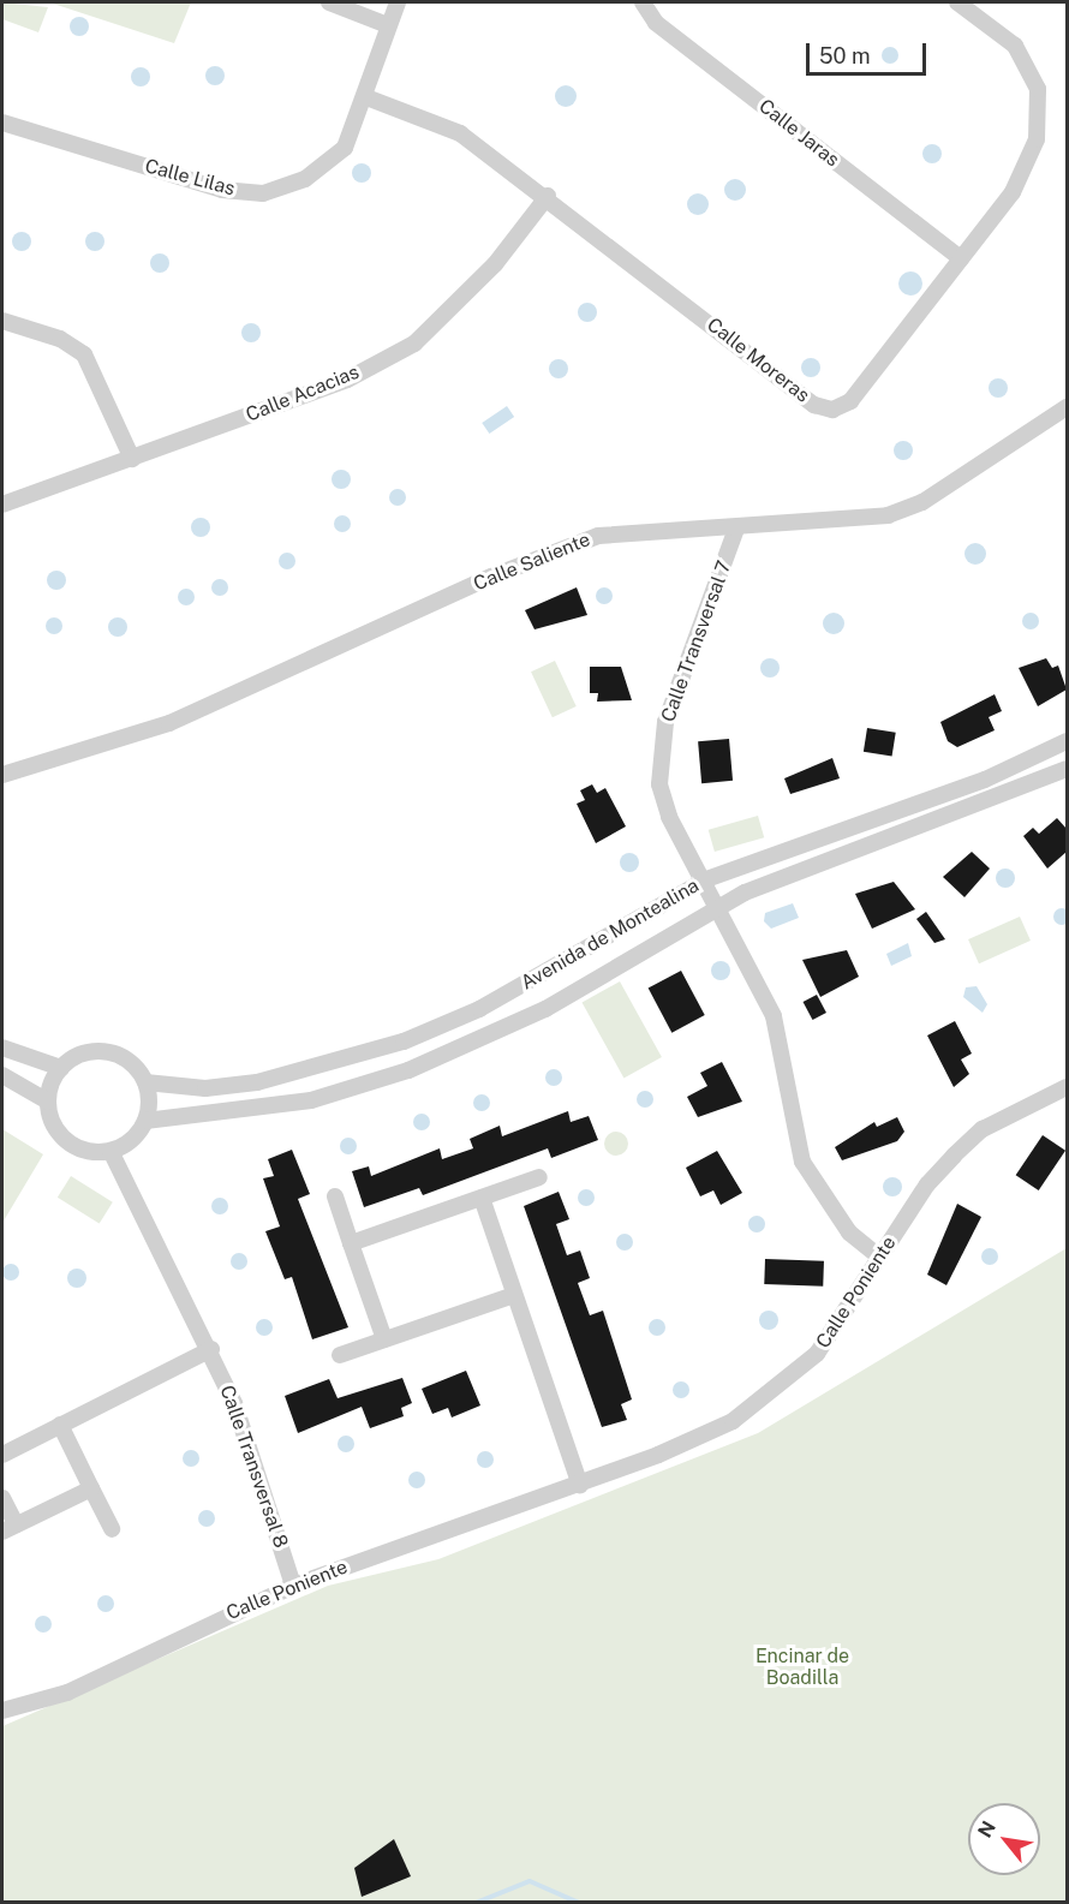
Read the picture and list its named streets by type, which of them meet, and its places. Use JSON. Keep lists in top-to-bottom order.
{
  "streets": {
    "street": [
      "Calle Jaras",
      "Calle Lilas",
      "Calle Moreras",
      "Calle Acacias",
      "Calle Saliente",
      "Calle Transversal 7",
      "Avenida de Montealina",
      "Calle Poniente",
      "Calle Transversal 8"
    ]
  },
  "crossings": [
    ["Calle Jaras", "Calle Moreras"],
    ["Calle Lilas", "Calle Moreras"],
    ["Calle Moreras", "Calle Acacias"],
    ["Calle Saliente", "Calle Transversal 7"],
    ["Calle Transversal 7", "Avenida de Montealina"],
    ["Calle Transversal 7", "Calle Poniente"],
    ["Avenida de Montealina", "Calle Transversal 8"],
    ["Calle Poniente", "Calle Transversal 8"]
  ],
  "parks": ["Encinar de Boadilla"],
  "scale_bar": "50 m",
  "north": "top left"
}
